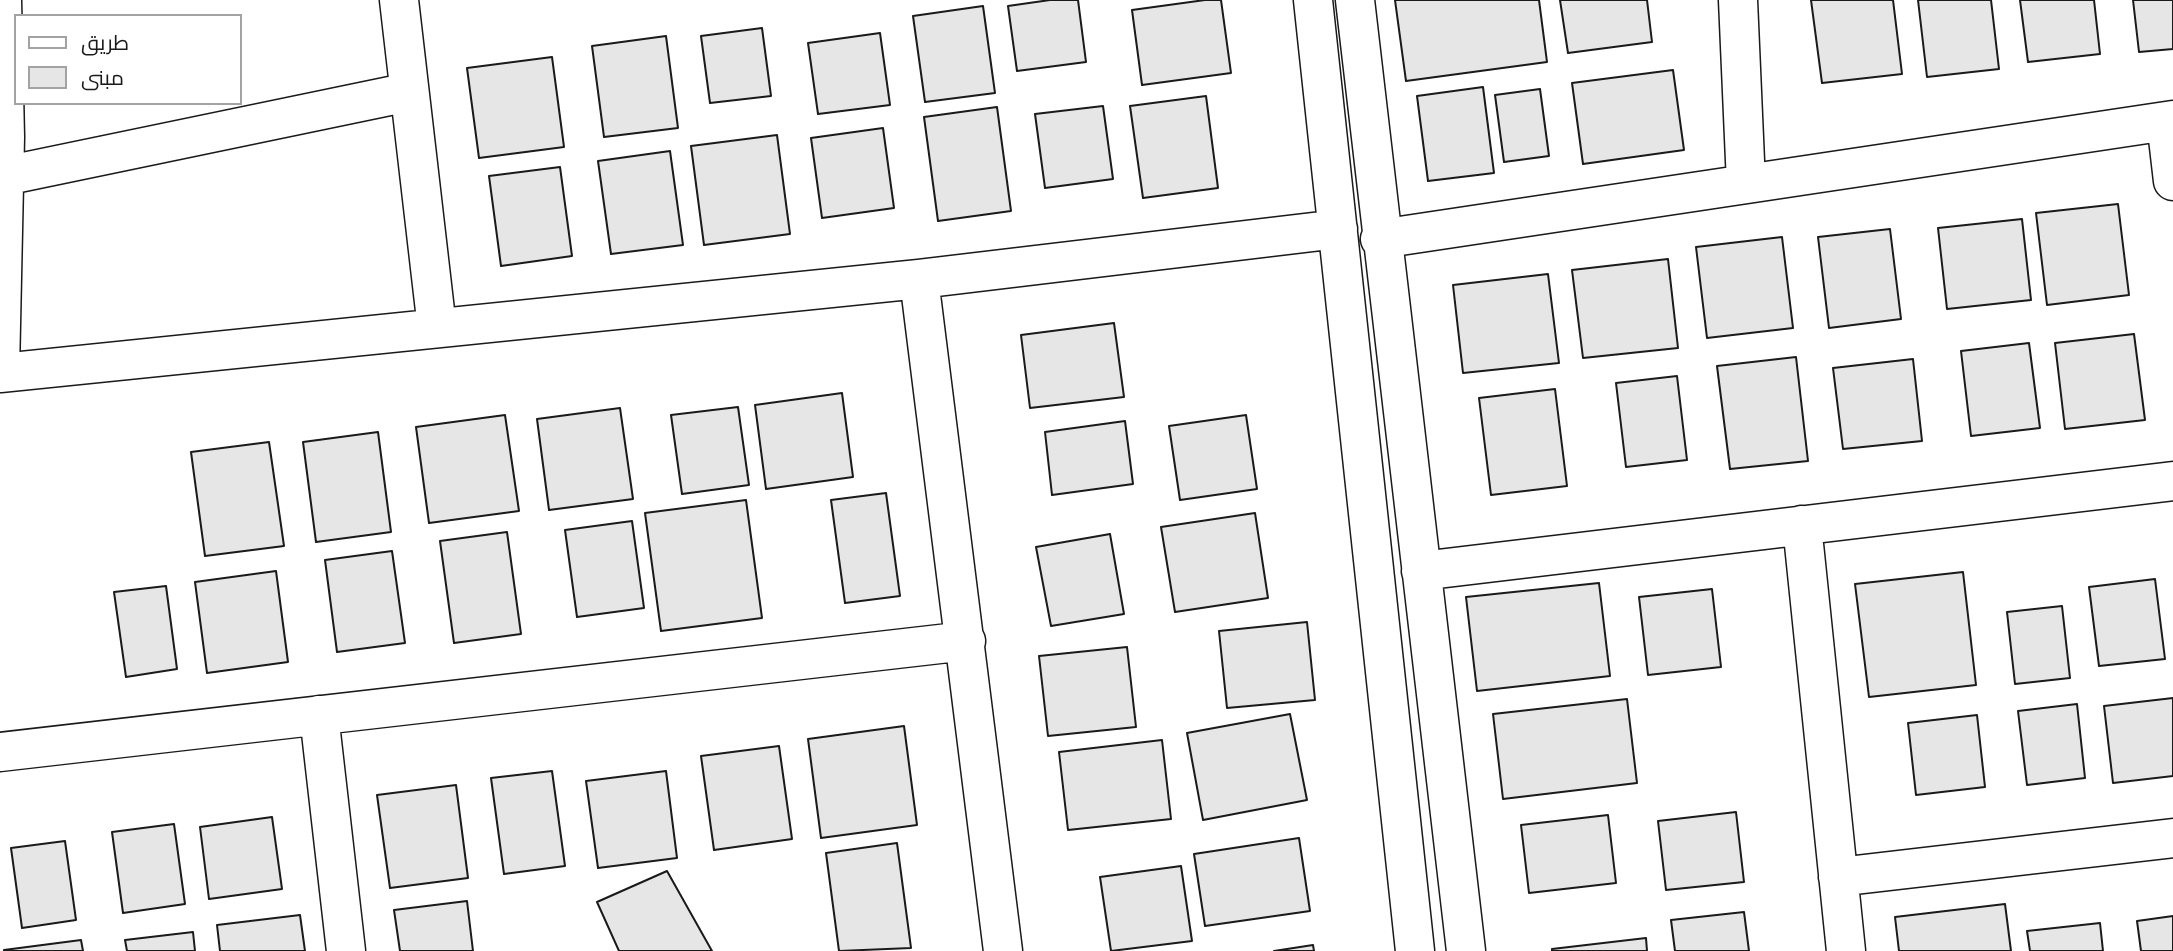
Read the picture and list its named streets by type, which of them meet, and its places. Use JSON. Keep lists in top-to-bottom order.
{
  "legend": ["طريق", "مبنى"]
}
